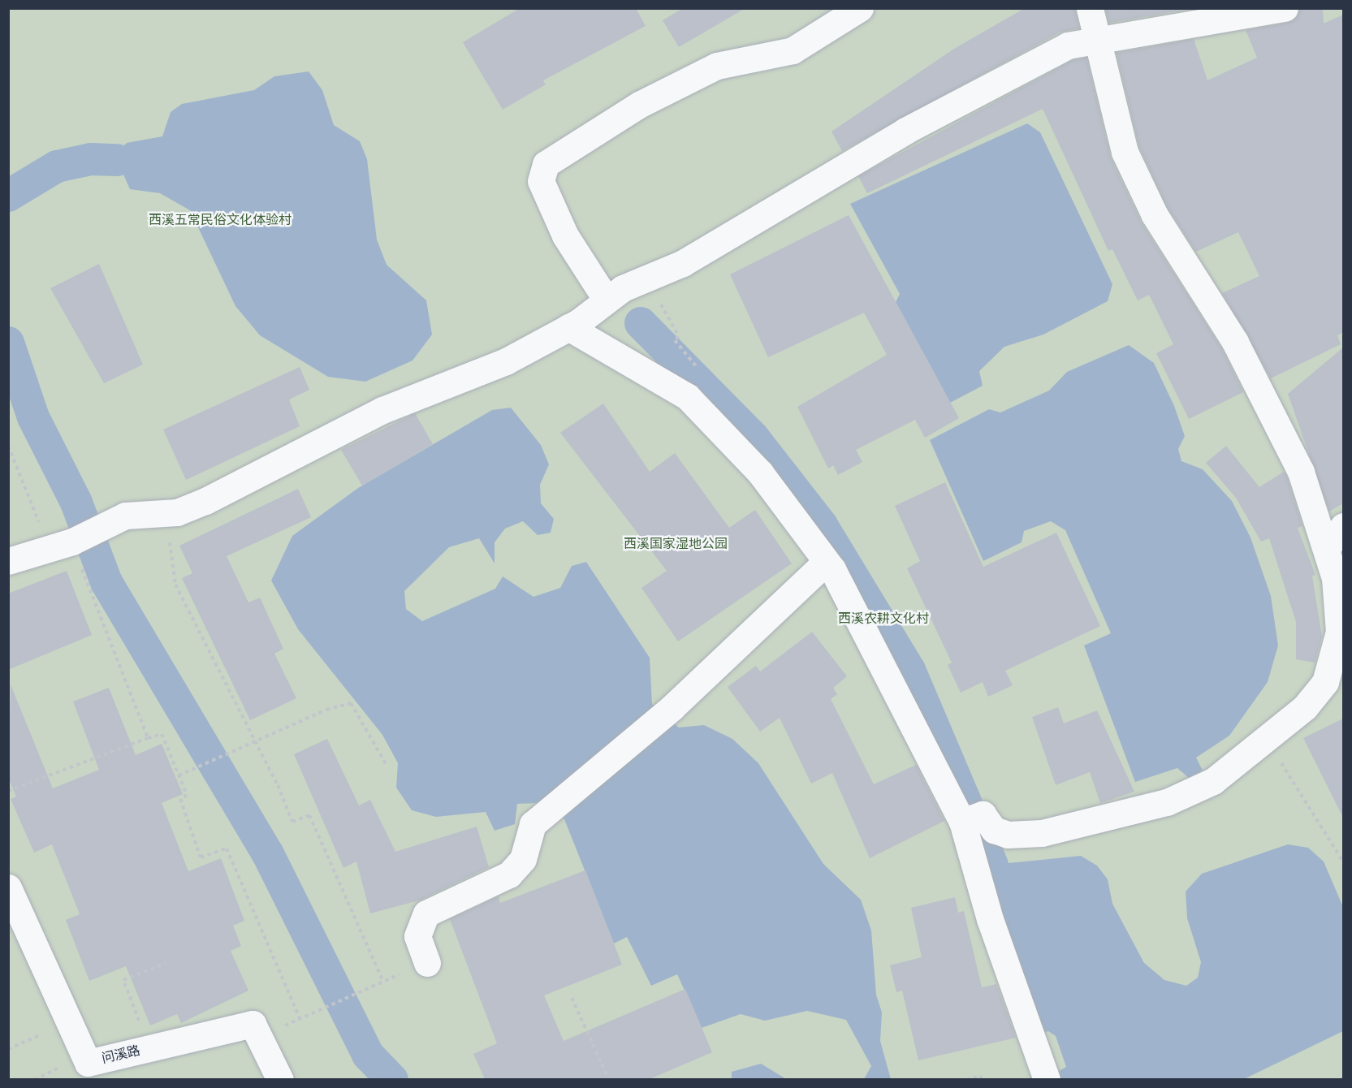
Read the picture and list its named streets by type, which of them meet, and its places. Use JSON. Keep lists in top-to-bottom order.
{
  "streets": {
    "lane": ["问溪路"]
  },
  "parks": ["西溪五常民俗文化体验村", "西溪国家湿地公园", "西溪农耕文化村"]
}
